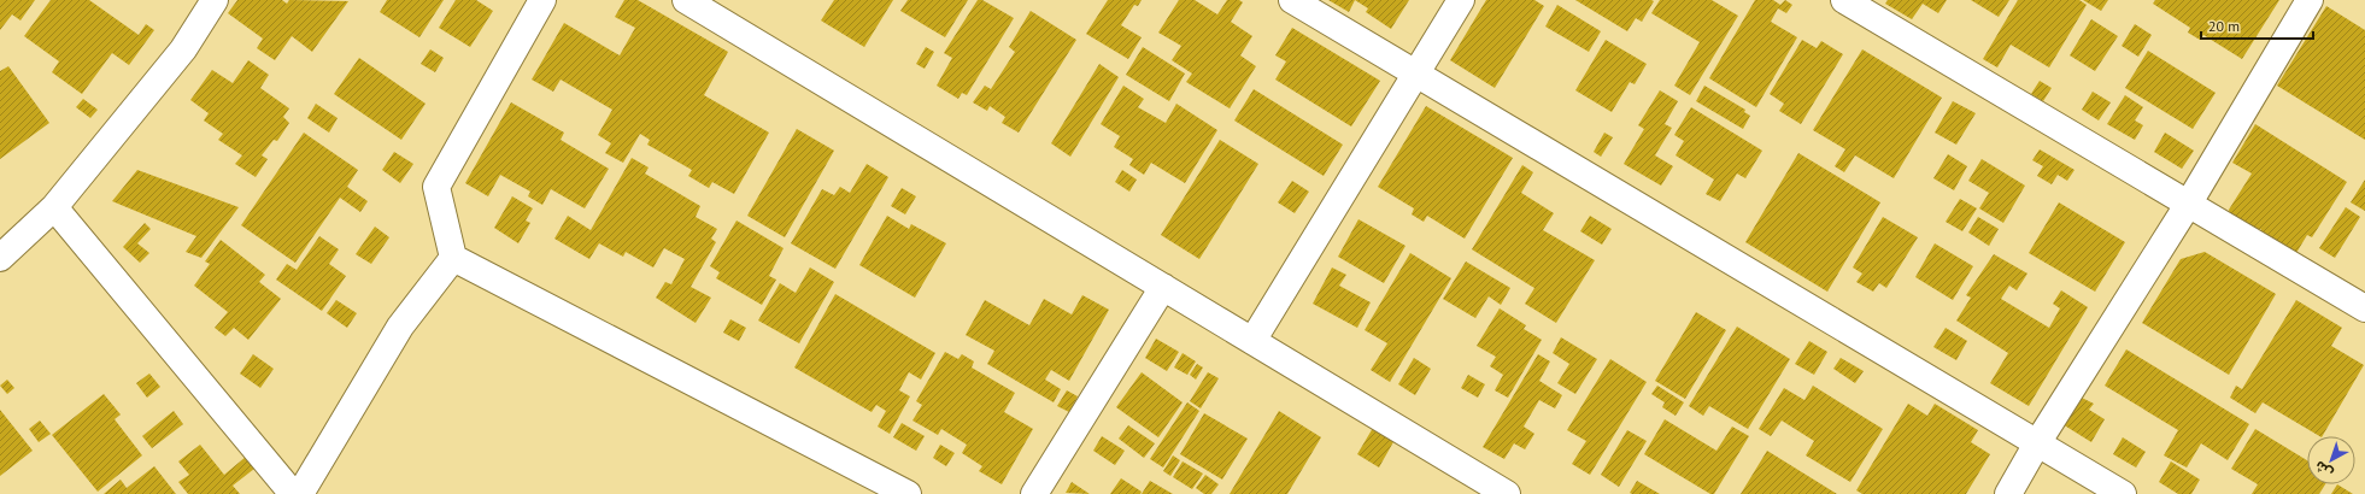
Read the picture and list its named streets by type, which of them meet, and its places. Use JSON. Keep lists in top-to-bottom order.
{
  "scale_bar": "20 m",
  "north": "bottom left"
}
